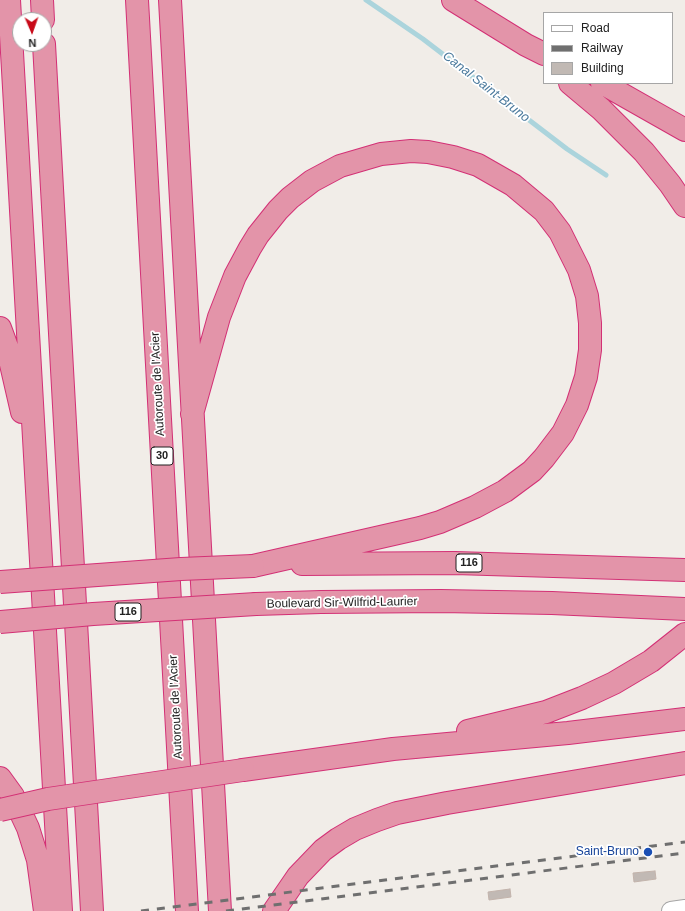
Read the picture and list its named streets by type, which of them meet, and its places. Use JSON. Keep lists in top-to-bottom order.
{
  "streets": {
    "highway": [
      "Autoroute de l'Acier",
      "30",
      "116",
      "Boulevard Sir-Wilfrid-Laurier"
    ]
  },
  "water": ["Canal Saint-Bruno"],
  "places": ["Saint-Bruno"],
  "legend": ["Road", "Railway", "Building"],
  "north": "bottom"
}
